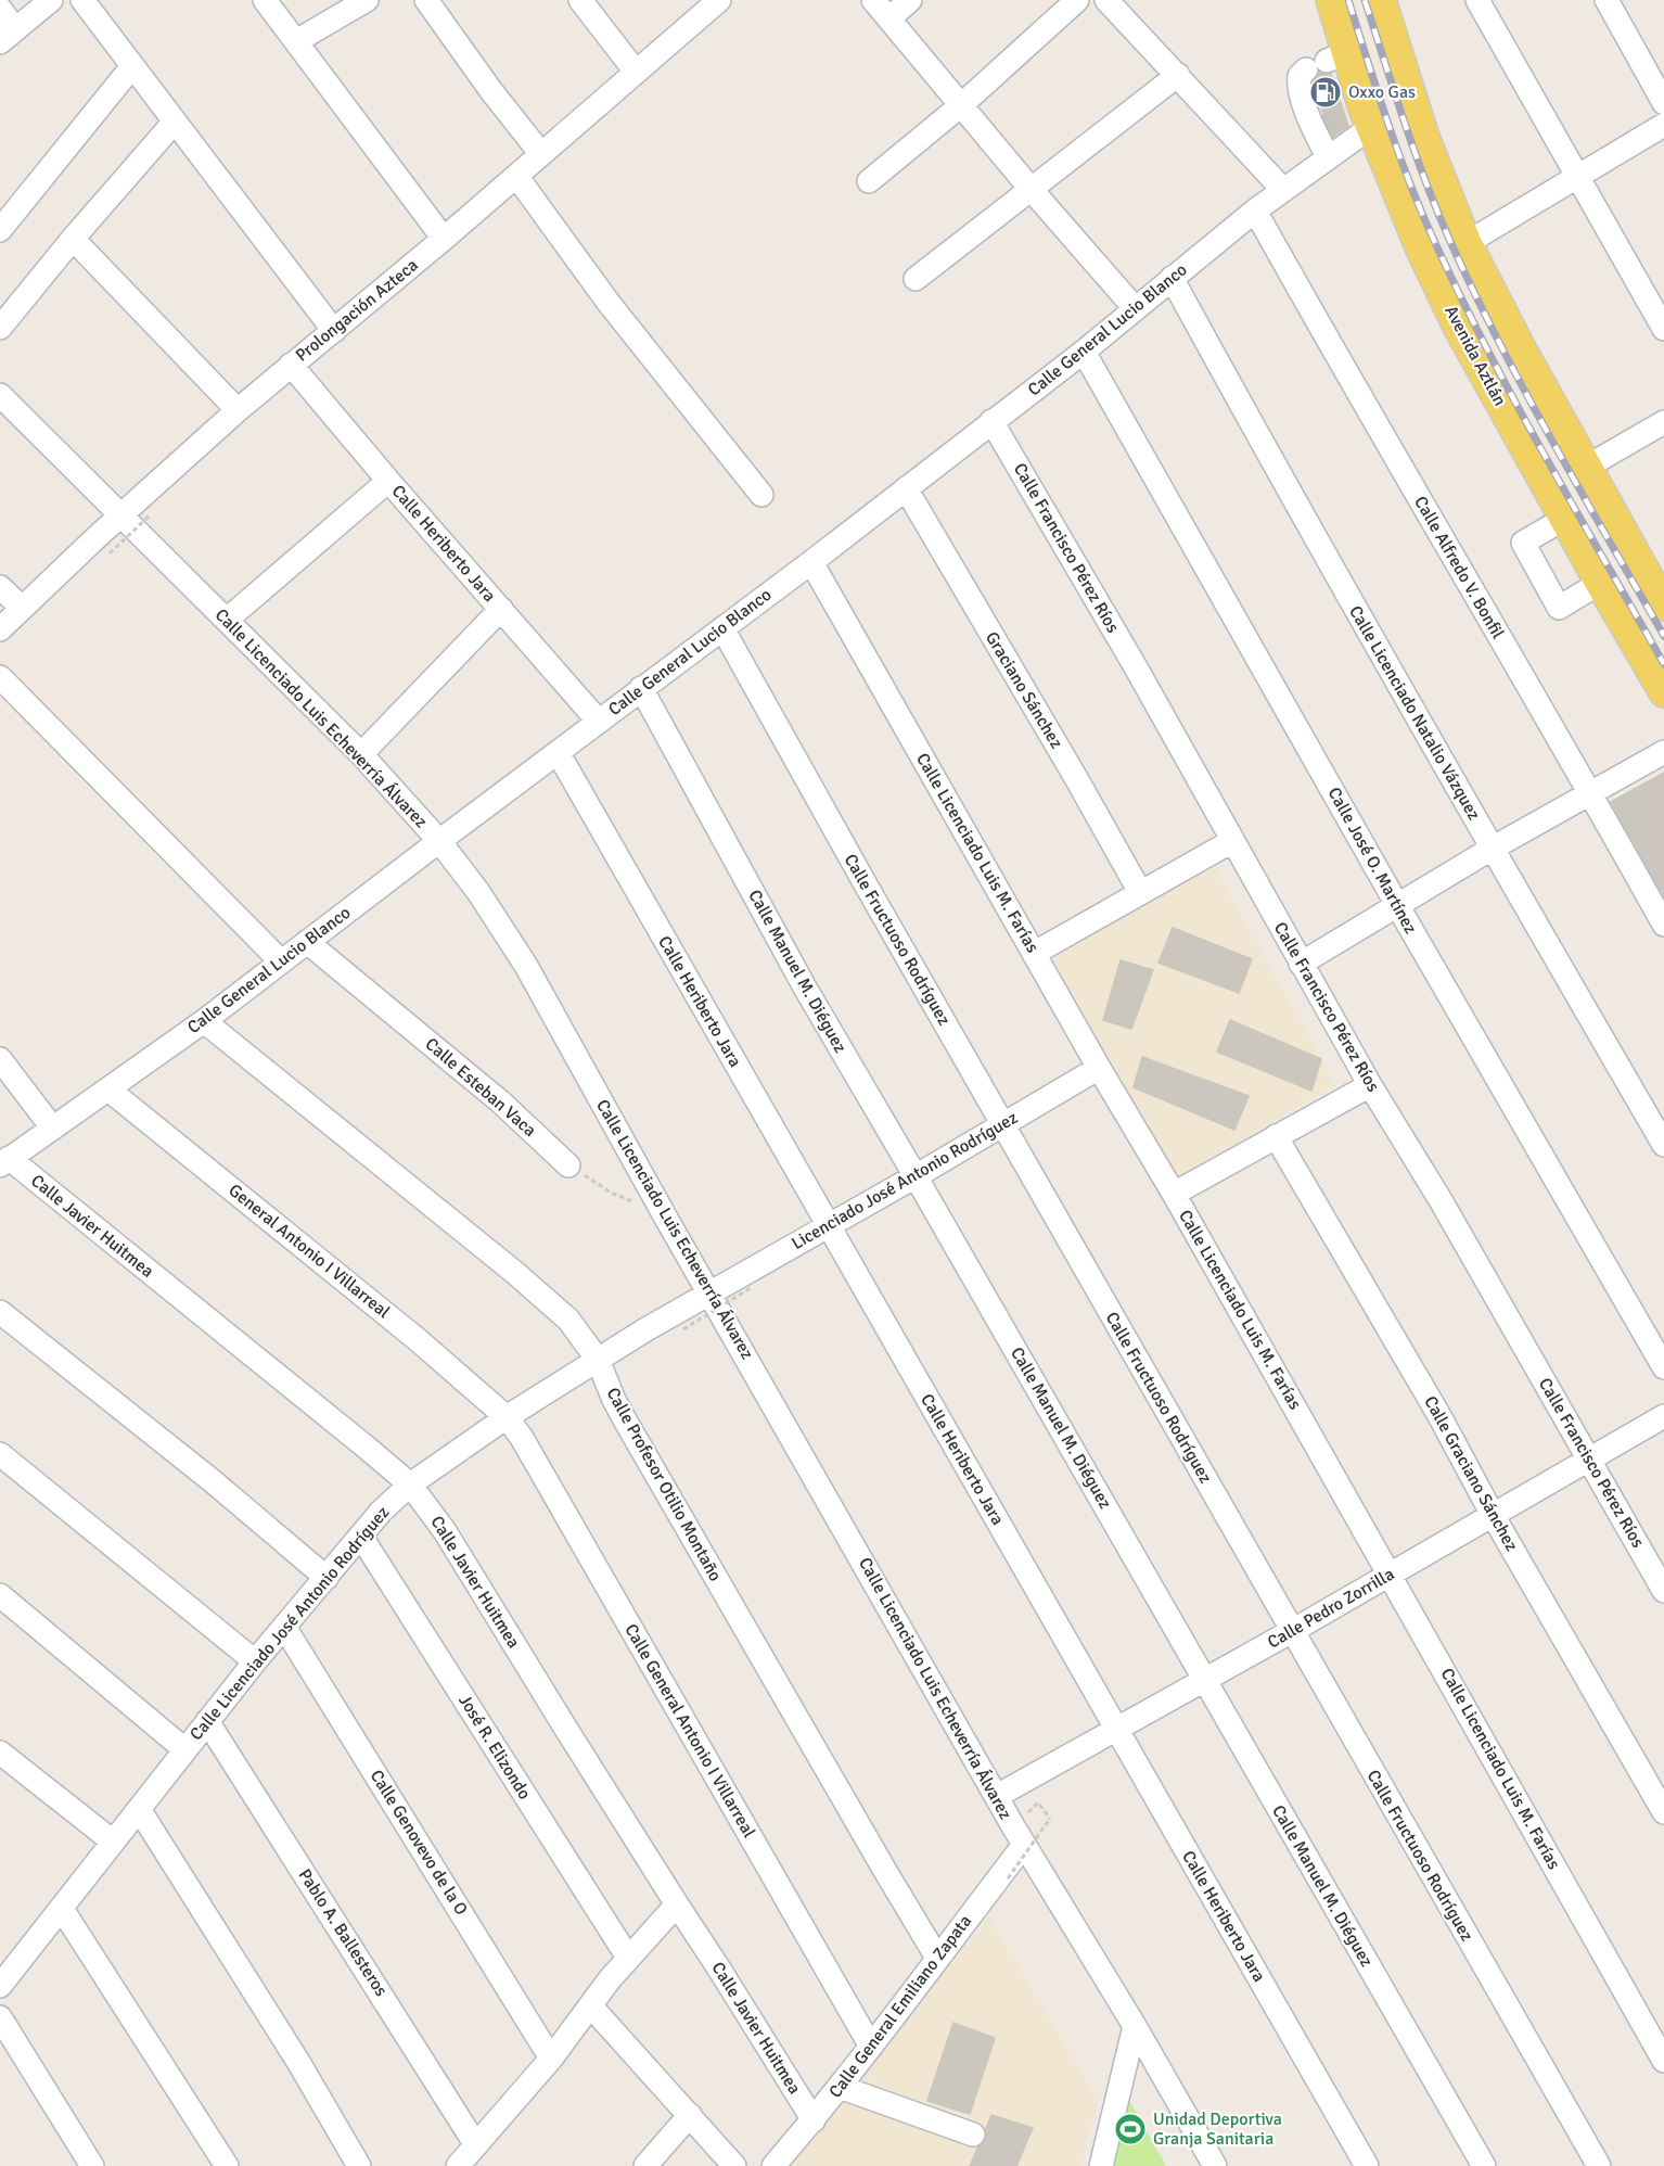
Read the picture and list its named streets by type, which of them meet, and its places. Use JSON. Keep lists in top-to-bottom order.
{
  "streets": {
    "main road": ["Avenida Aztlán"],
    "street": [
      "Prolongación Azteca",
      "Calle General Lucio Blanco",
      "Calle Heriberto Jara",
      "Calle Francisco Pérez Ríos",
      "Calle Alfredo V. Bonfil",
      "Graciano Sánchez",
      "Calle Licenciado Natalio Vázquez",
      "Calle Licenciado Luis Echeverría Álvarez",
      "Calle Licenciado Luis M. Farías",
      "Calle José O. Martínez",
      "Calle Fructuoso Rodríguez",
      "Calle Manuel M. Diéguez",
      "Calle Esteban Vaca",
      "Licenciado José Antonio Rodríguez",
      "Calle Javier Huitmea",
      "General Antonio I Villarreal",
      "Calle Graciano Sánchez",
      "Calle Profesor Otilio Montaño",
      "Calle Pedro Zorrilla",
      "Calle Licenciado José Antonio Rodríguez",
      "Calle General Antonio I Villarreal",
      "José R. Elizondo",
      "Calle Genovevo de la O",
      "Pablo A. Ballesteros",
      "Calle General Emiliano Zapata"
    ]
  },
  "crossings": [
    ["Prolongación Azteca", "Calle Heriberto Jara"],
    ["Prolongación Azteca", "Calle Licenciado Luis Echeverría Álvarez"],
    ["Calle General Lucio Blanco", "Avenida Aztlán"],
    ["Calle General Lucio Blanco", "Calle Heriberto Jara"],
    ["Calle General Lucio Blanco", "Calle Francisco Pérez Ríos"],
    ["Calle General Lucio Blanco", "Calle Alfredo V. Bonfil"],
    ["Calle General Lucio Blanco", "Graciano Sánchez"],
    ["Calle General Lucio Blanco", "Calle Licenciado Natalio Vázquez"],
    ["Calle General Lucio Blanco", "Calle Licenciado Luis Echeverría Álvarez"],
    ["Calle General Lucio Blanco", "Calle Licenciado Luis M. Farías"],
    ["Calle General Lucio Blanco", "Calle José O. Martínez"],
    ["Calle General Lucio Blanco", "Calle Fructuoso Rodríguez"],
    ["Calle General Lucio Blanco", "Calle Manuel M. Diéguez"],
    ["Calle General Lucio Blanco", "Calle Esteban Vaca"],
    ["Calle General Lucio Blanco", "Calle Javier Huitmea"],
    ["Calle General Lucio Blanco", "General Antonio I Villarreal"],
    ["Calle General Lucio Blanco", "Calle Profesor Otilio Montaño"],
    ["Calle Heriberto Jara", "Licenciado José Antonio Rodríguez"],
    ["Calle Heriberto Jara", "Calle Pedro Zorrilla"],
    ["Calle Francisco Pérez Ríos", "Calle Pedro Zorrilla"],
    ["Calle Licenciado Luis Echeverría Álvarez", "Licenciado José Antonio Rodríguez"],
    ["Calle Licenciado Luis Echeverría Álvarez", "Calle Pedro Zorrilla"],
    ["Calle Licenciado Luis Echeverría Álvarez", "Calle Licenciado José Antonio Rodríguez"],
    ["Calle Licenciado Luis Echeverría Álvarez", "Calle General Emiliano Zapata"],
    ["Calle Licenciado Luis M. Farías", "Licenciado José Antonio Rodríguez"],
    ["Calle Licenciado Luis M. Farías", "Calle Pedro Zorrilla"],
    ["Calle Fructuoso Rodríguez", "Licenciado José Antonio Rodríguez"],
    ["Calle Fructuoso Rodríguez", "Calle Pedro Zorrilla"],
    ["Calle Manuel M. Diéguez", "Licenciado José Antonio Rodríguez"],
    ["Calle Manuel M. Diéguez", "Calle Pedro Zorrilla"],
    ["Licenciado José Antonio Rodríguez", "Calle Licenciado José Antonio Rodríguez"],
    ["Calle Javier Huitmea", "Calle Licenciado José Antonio Rodríguez"],
    ["Calle Javier Huitmea", "Calle General Emiliano Zapata"],
    ["General Antonio I Villarreal", "Calle Licenciado José Antonio Rodríguez"],
    ["General Antonio I Villarreal", "Calle General Antonio I Villarreal"],
    ["Calle Graciano Sánchez", "Calle Pedro Zorrilla"],
    ["Calle Profesor Otilio Montaño", "Calle Licenciado José Antonio Rodríguez"],
    ["Calle Profesor Otilio Montaño", "Calle General Emiliano Zapata"],
    ["Calle Licenciado José Antonio Rodríguez", "Calle General Antonio I Villarreal"],
    ["Calle Licenciado José Antonio Rodríguez", "José R. Elizondo"],
    ["Calle Licenciado José Antonio Rodríguez", "Calle Genovevo de la O"],
    ["Calle Licenciado José Antonio Rodríguez", "Pablo A. Ballesteros"],
    ["Calle General Antonio I Villarreal", "Calle General Emiliano Zapata"]
  ],
  "places": {
    "fuel station": ["Oxxo Gas"],
    "sports": ["Unidad Deportiva Granja Sanitaria"]
  }
}
